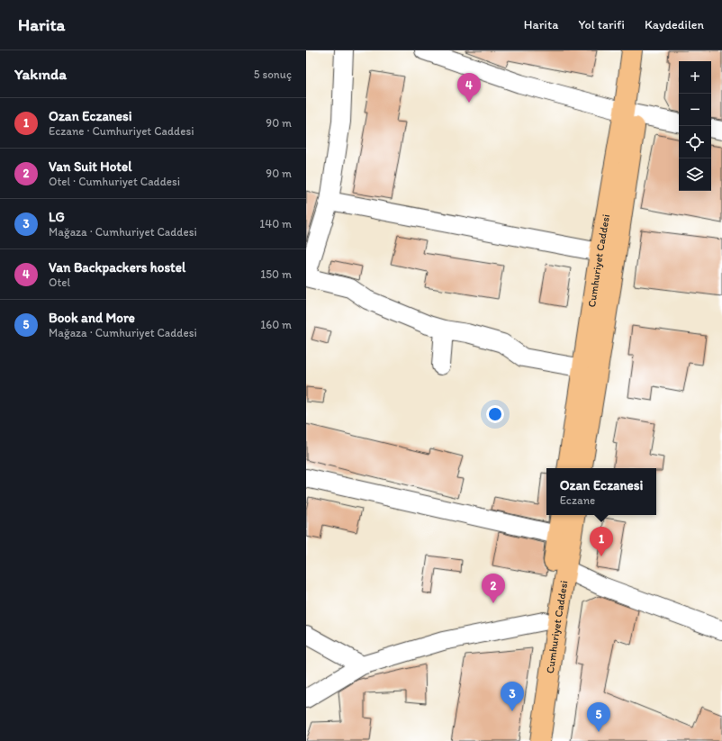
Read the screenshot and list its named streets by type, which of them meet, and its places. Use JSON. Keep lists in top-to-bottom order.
{
  "streets": {
    "main road": ["Cumhuriyet Caddesi"]
  },
  "page": {
    "header": "Harita",
    "nav": ["Harita", "Yol tarifi", "Kaydedilen"],
    "heading": ["Yakında", "5 sonuç"],
    "map_buttons": ["+", "−"],
    "pins": [
      "4",
      "1",
      "2",
      "3",
      "5"
    ],
    "list": [
      {
        "mark": "1",
        "name": "Ozan Eczanesi",
        "note": "Eczane · Cumhuriyet Caddesi",
        "value": "90 m"
      },
      {
        "mark": "2",
        "name": "Van Suit Hotel",
        "note": "Otel · Cumhuriyet Caddesi",
        "value": "90 m"
      },
      {
        "mark": "3",
        "name": "LG",
        "note": "Mağaza · Cumhuriyet Caddesi",
        "value": "140 m"
      },
      {
        "mark": "4",
        "name": "Van Backpackers hostel",
        "note": "Otel",
        "value": "150 m"
      },
      {
        "mark": "5",
        "name": "Book and More",
        "note": "Mağaza · Cumhuriyet Caddesi",
        "value": "160 m"
      }
    ],
    "popup": ["Ozan Eczanesi", "Eczane"]
  }
}
